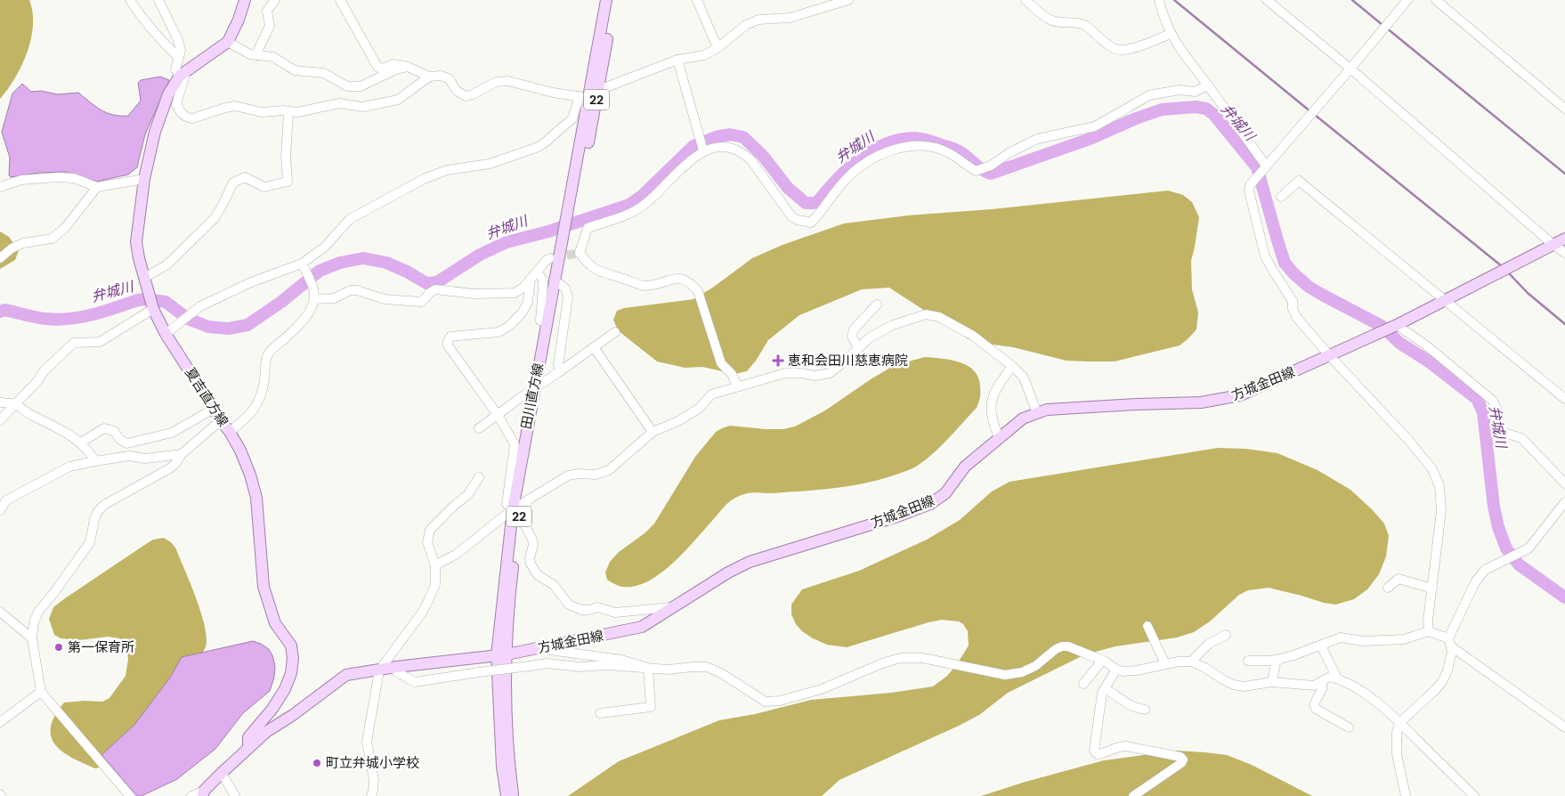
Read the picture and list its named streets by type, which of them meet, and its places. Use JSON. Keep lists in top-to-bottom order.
{
  "streets": {
    "main road": [
      "22",
      "方城金田線",
      "田川直方線",
      "夏吉直方線"
    ]
  },
  "crossings": [
    ["方城金田線", "田川直方線"],
    ["方城金田線", "夏吉直方線"]
  ],
  "water": ["弁城川"],
  "places": {
    "health": ["恵和会田川慈恵病院"],
    "other": ["第一保育所", "町立弁城小学校"]
  }
}
